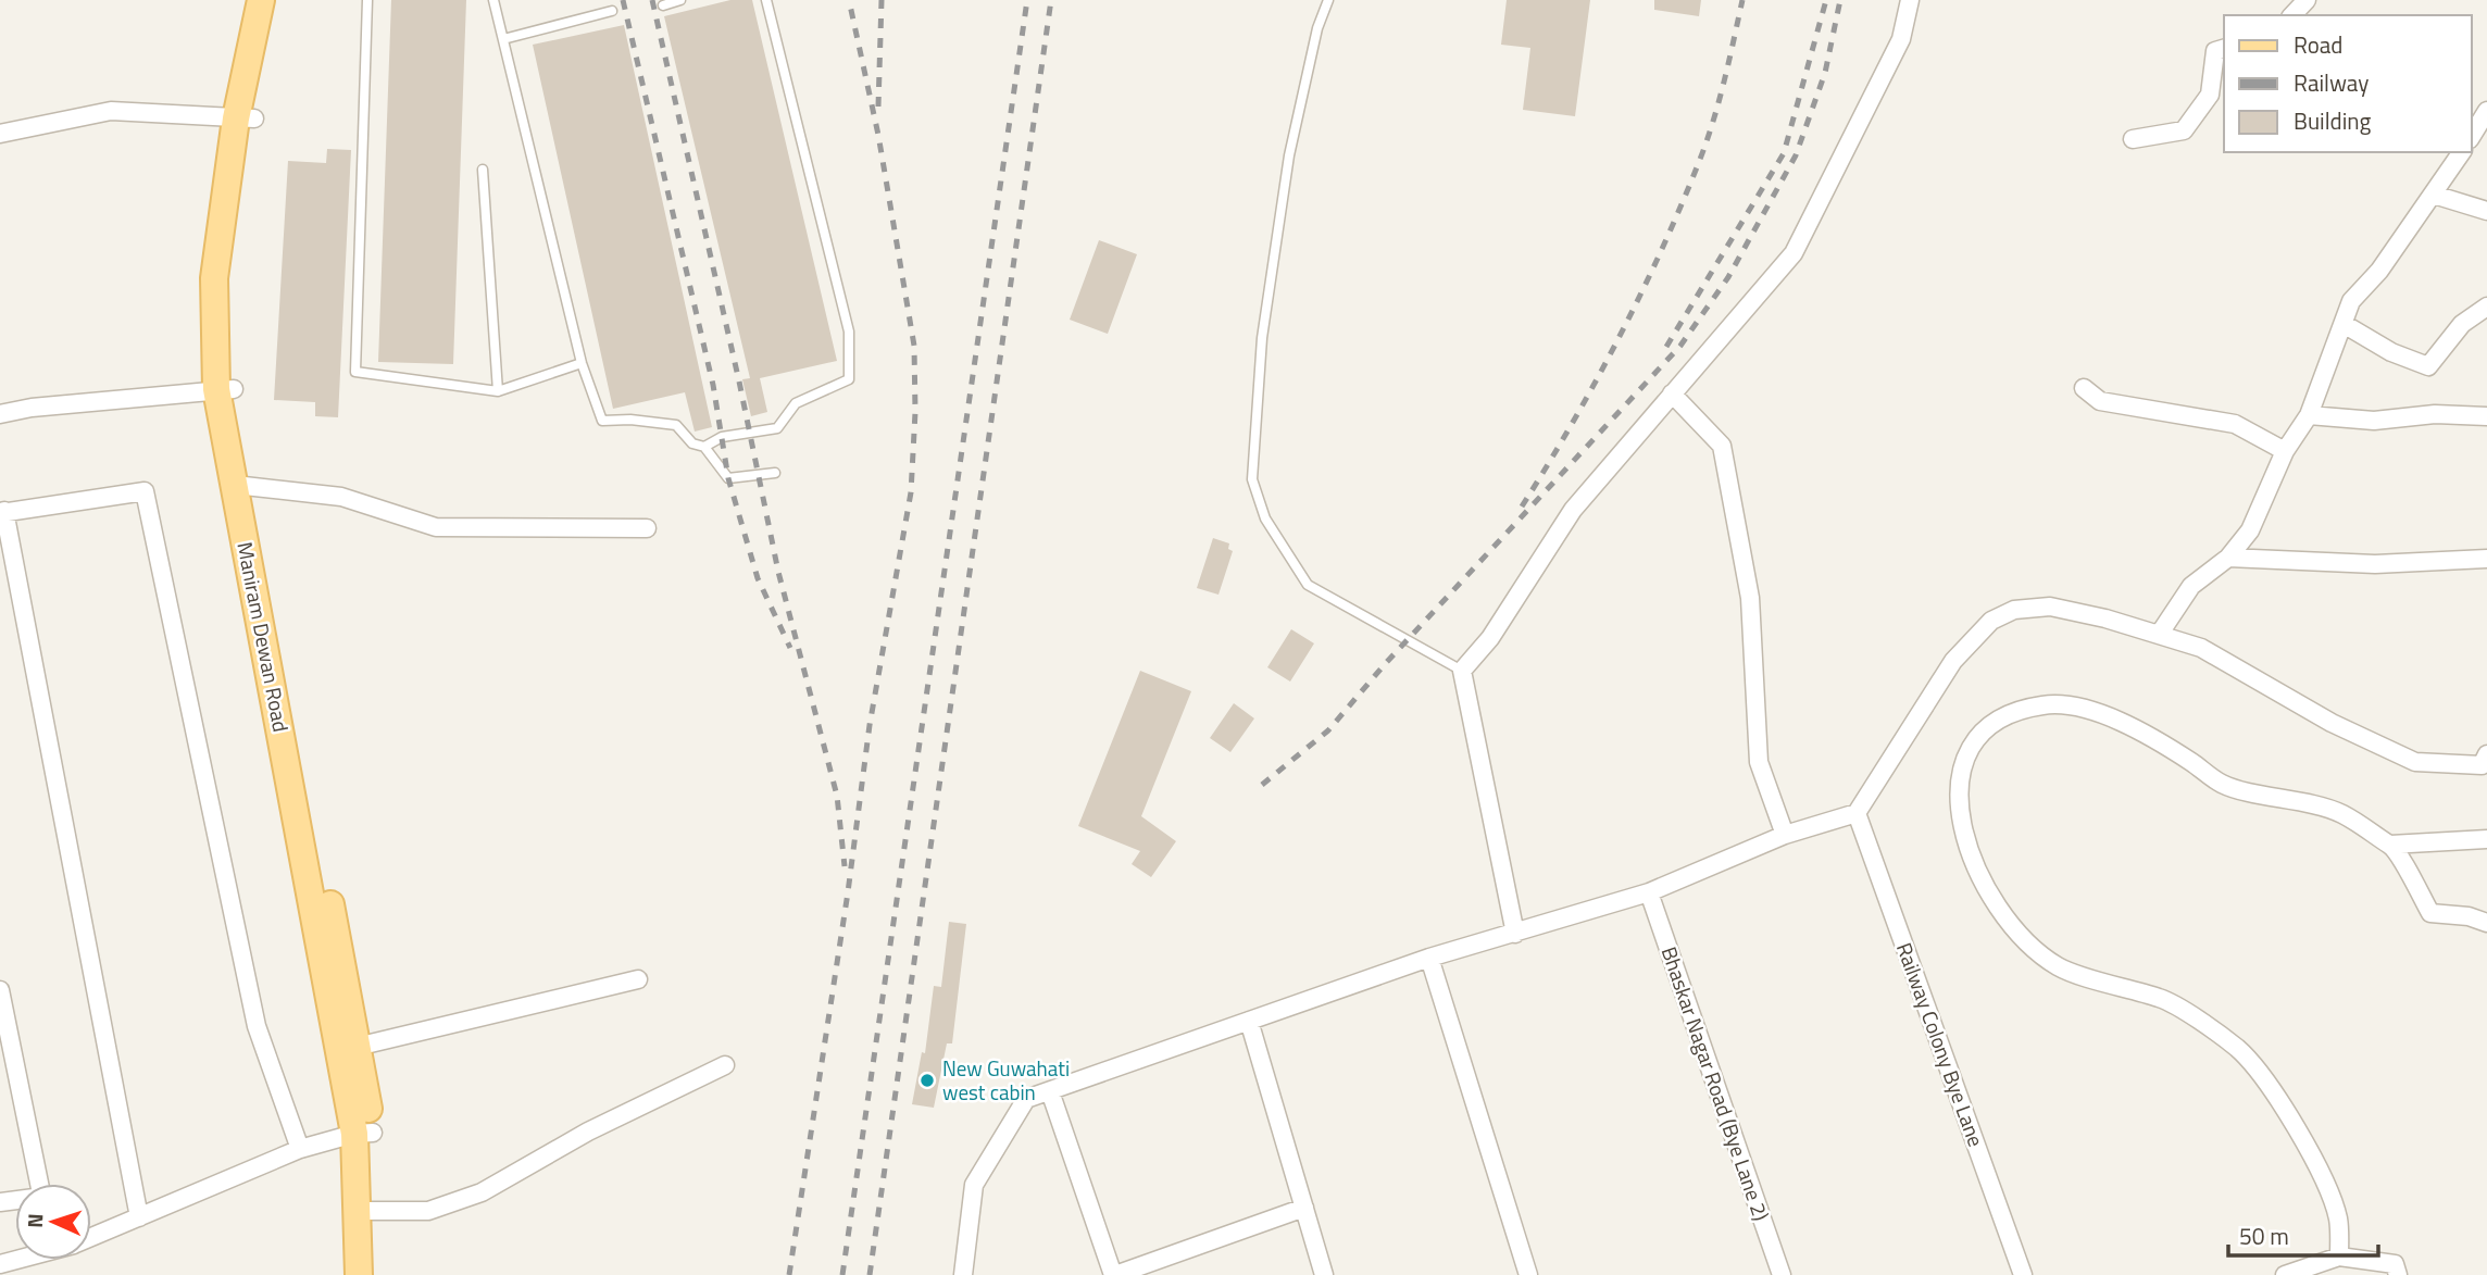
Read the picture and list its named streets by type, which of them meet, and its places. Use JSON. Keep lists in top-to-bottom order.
{
  "streets": {
    "main road": ["Maniram Dewan Road"],
    "street": ["Railway Colony Bye Lane", "Bhaskar Nagar Road (Bye Lane 2)"]
  },
  "places": ["New Guwahati west cabin"],
  "legend": ["Road", "Railway", "Building"],
  "scale_bar": "50 m",
  "north": "left"
}
